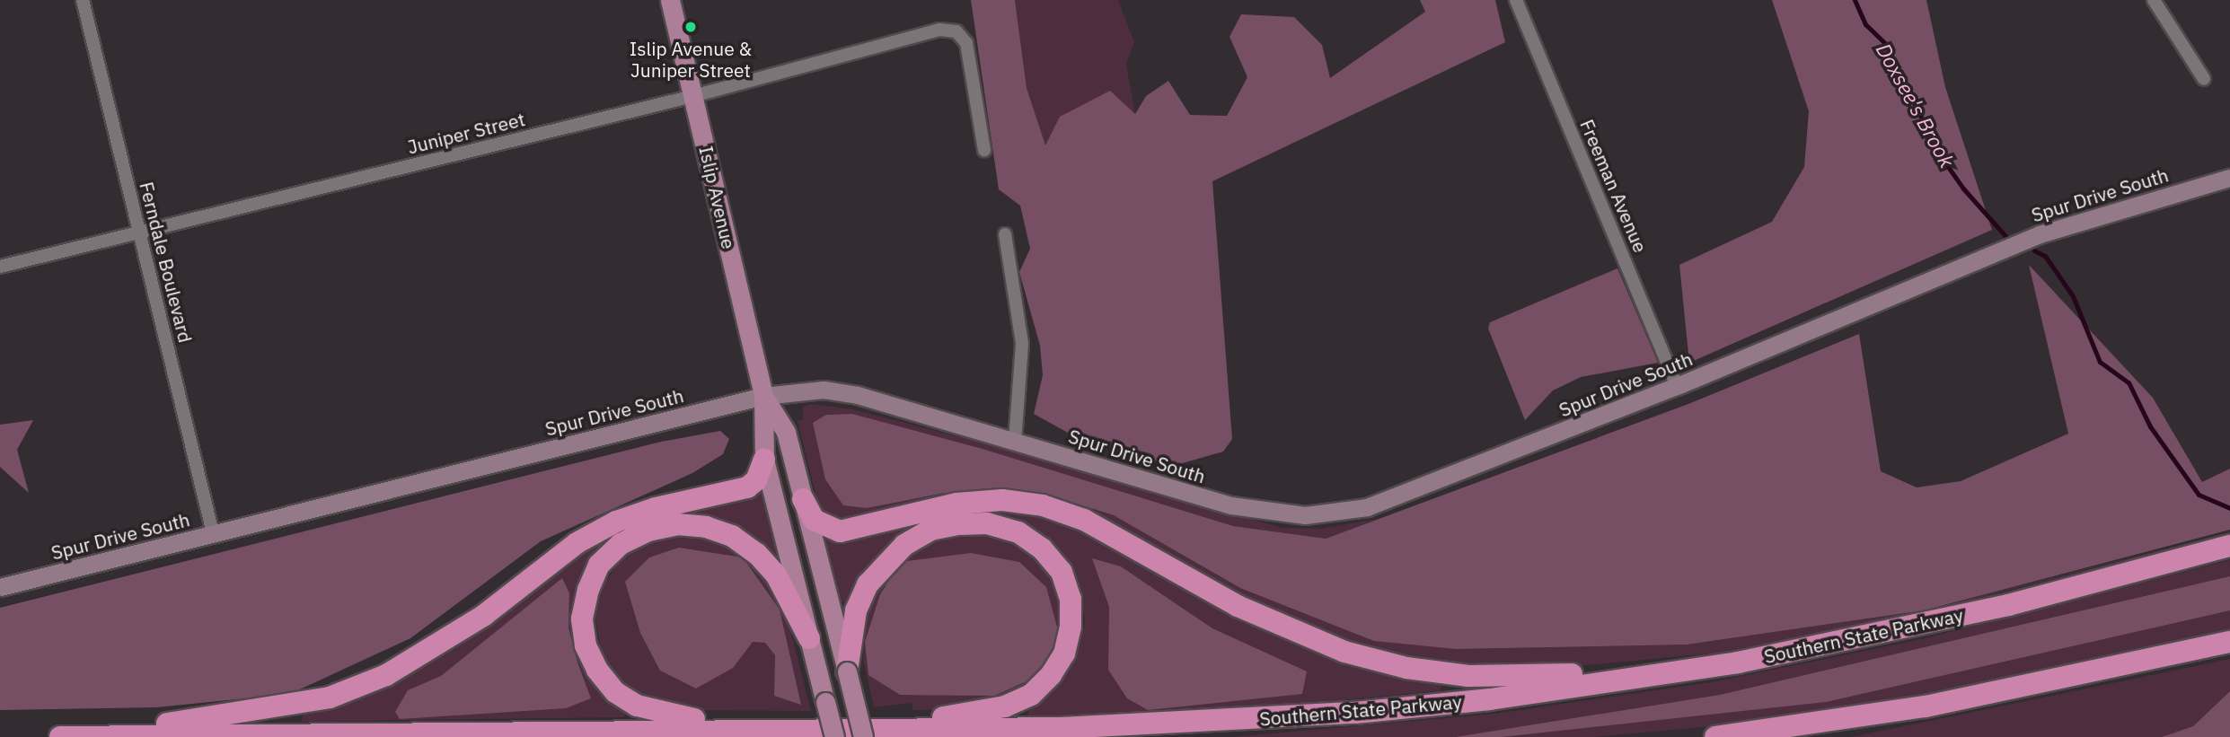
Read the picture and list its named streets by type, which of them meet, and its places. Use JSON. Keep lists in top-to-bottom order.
{
  "streets": {
    "highway": ["Southern State Parkway"],
    "main road": ["Islip Avenue"],
    "street": [
      "Juniper Street",
      "Freeman Avenue",
      "Spur Drive South",
      "Ferndale Boulevard"
    ]
  },
  "crossings": [
    ["Juniper Street", "Islip Avenue"],
    ["Juniper Street", "Ferndale Boulevard"],
    ["Freeman Avenue", "Spur Drive South"],
    ["Spur Drive South", "Islip Avenue"],
    ["Spur Drive South", "Ferndale Boulevard"]
  ],
  "water": ["Doxsee's Brook"],
  "places": ["Islip Avenue & Juniper Street"]
}
